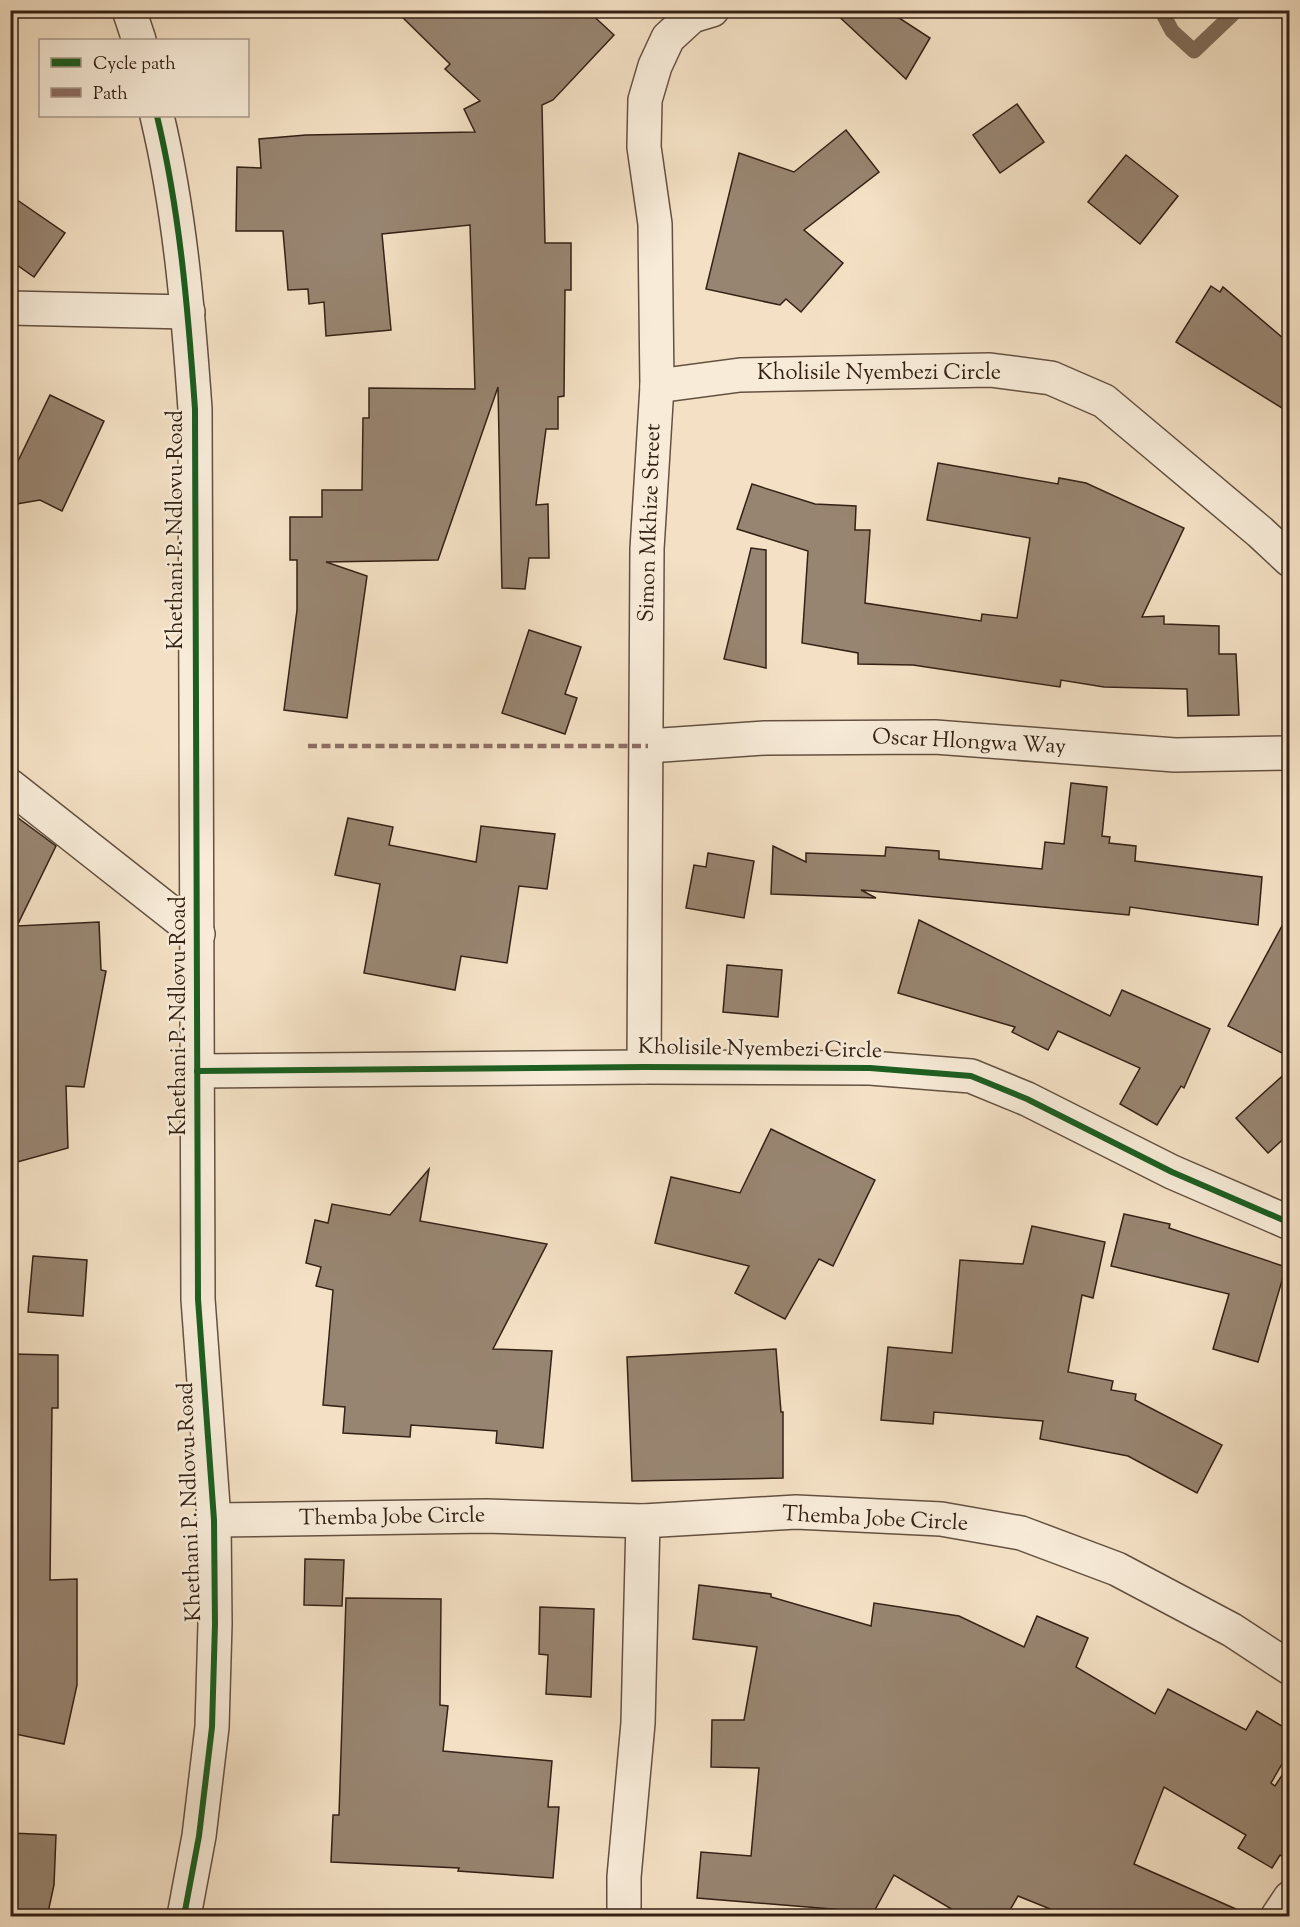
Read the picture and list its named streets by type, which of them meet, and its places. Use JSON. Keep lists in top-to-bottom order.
{
  "streets": {
    "street": [
      "Kholisile Nyembezi Circle",
      "Simon Mkhize Street",
      "Khethani P. Ndlovu Road",
      "Oscar Hlongwa Way",
      "Themba Jobe Circle"
    ]
  },
  "crossings": [
    ["Kholisile Nyembezi Circle", "Simon Mkhize Street"],
    ["Kholisile Nyembezi Circle", "Khethani P. Ndlovu Road"],
    ["Simon Mkhize Street", "Oscar Hlongwa Way"],
    ["Khethani P. Ndlovu Road", "Themba Jobe Circle"]
  ],
  "legend": ["Cycle path", "Path"]
}
